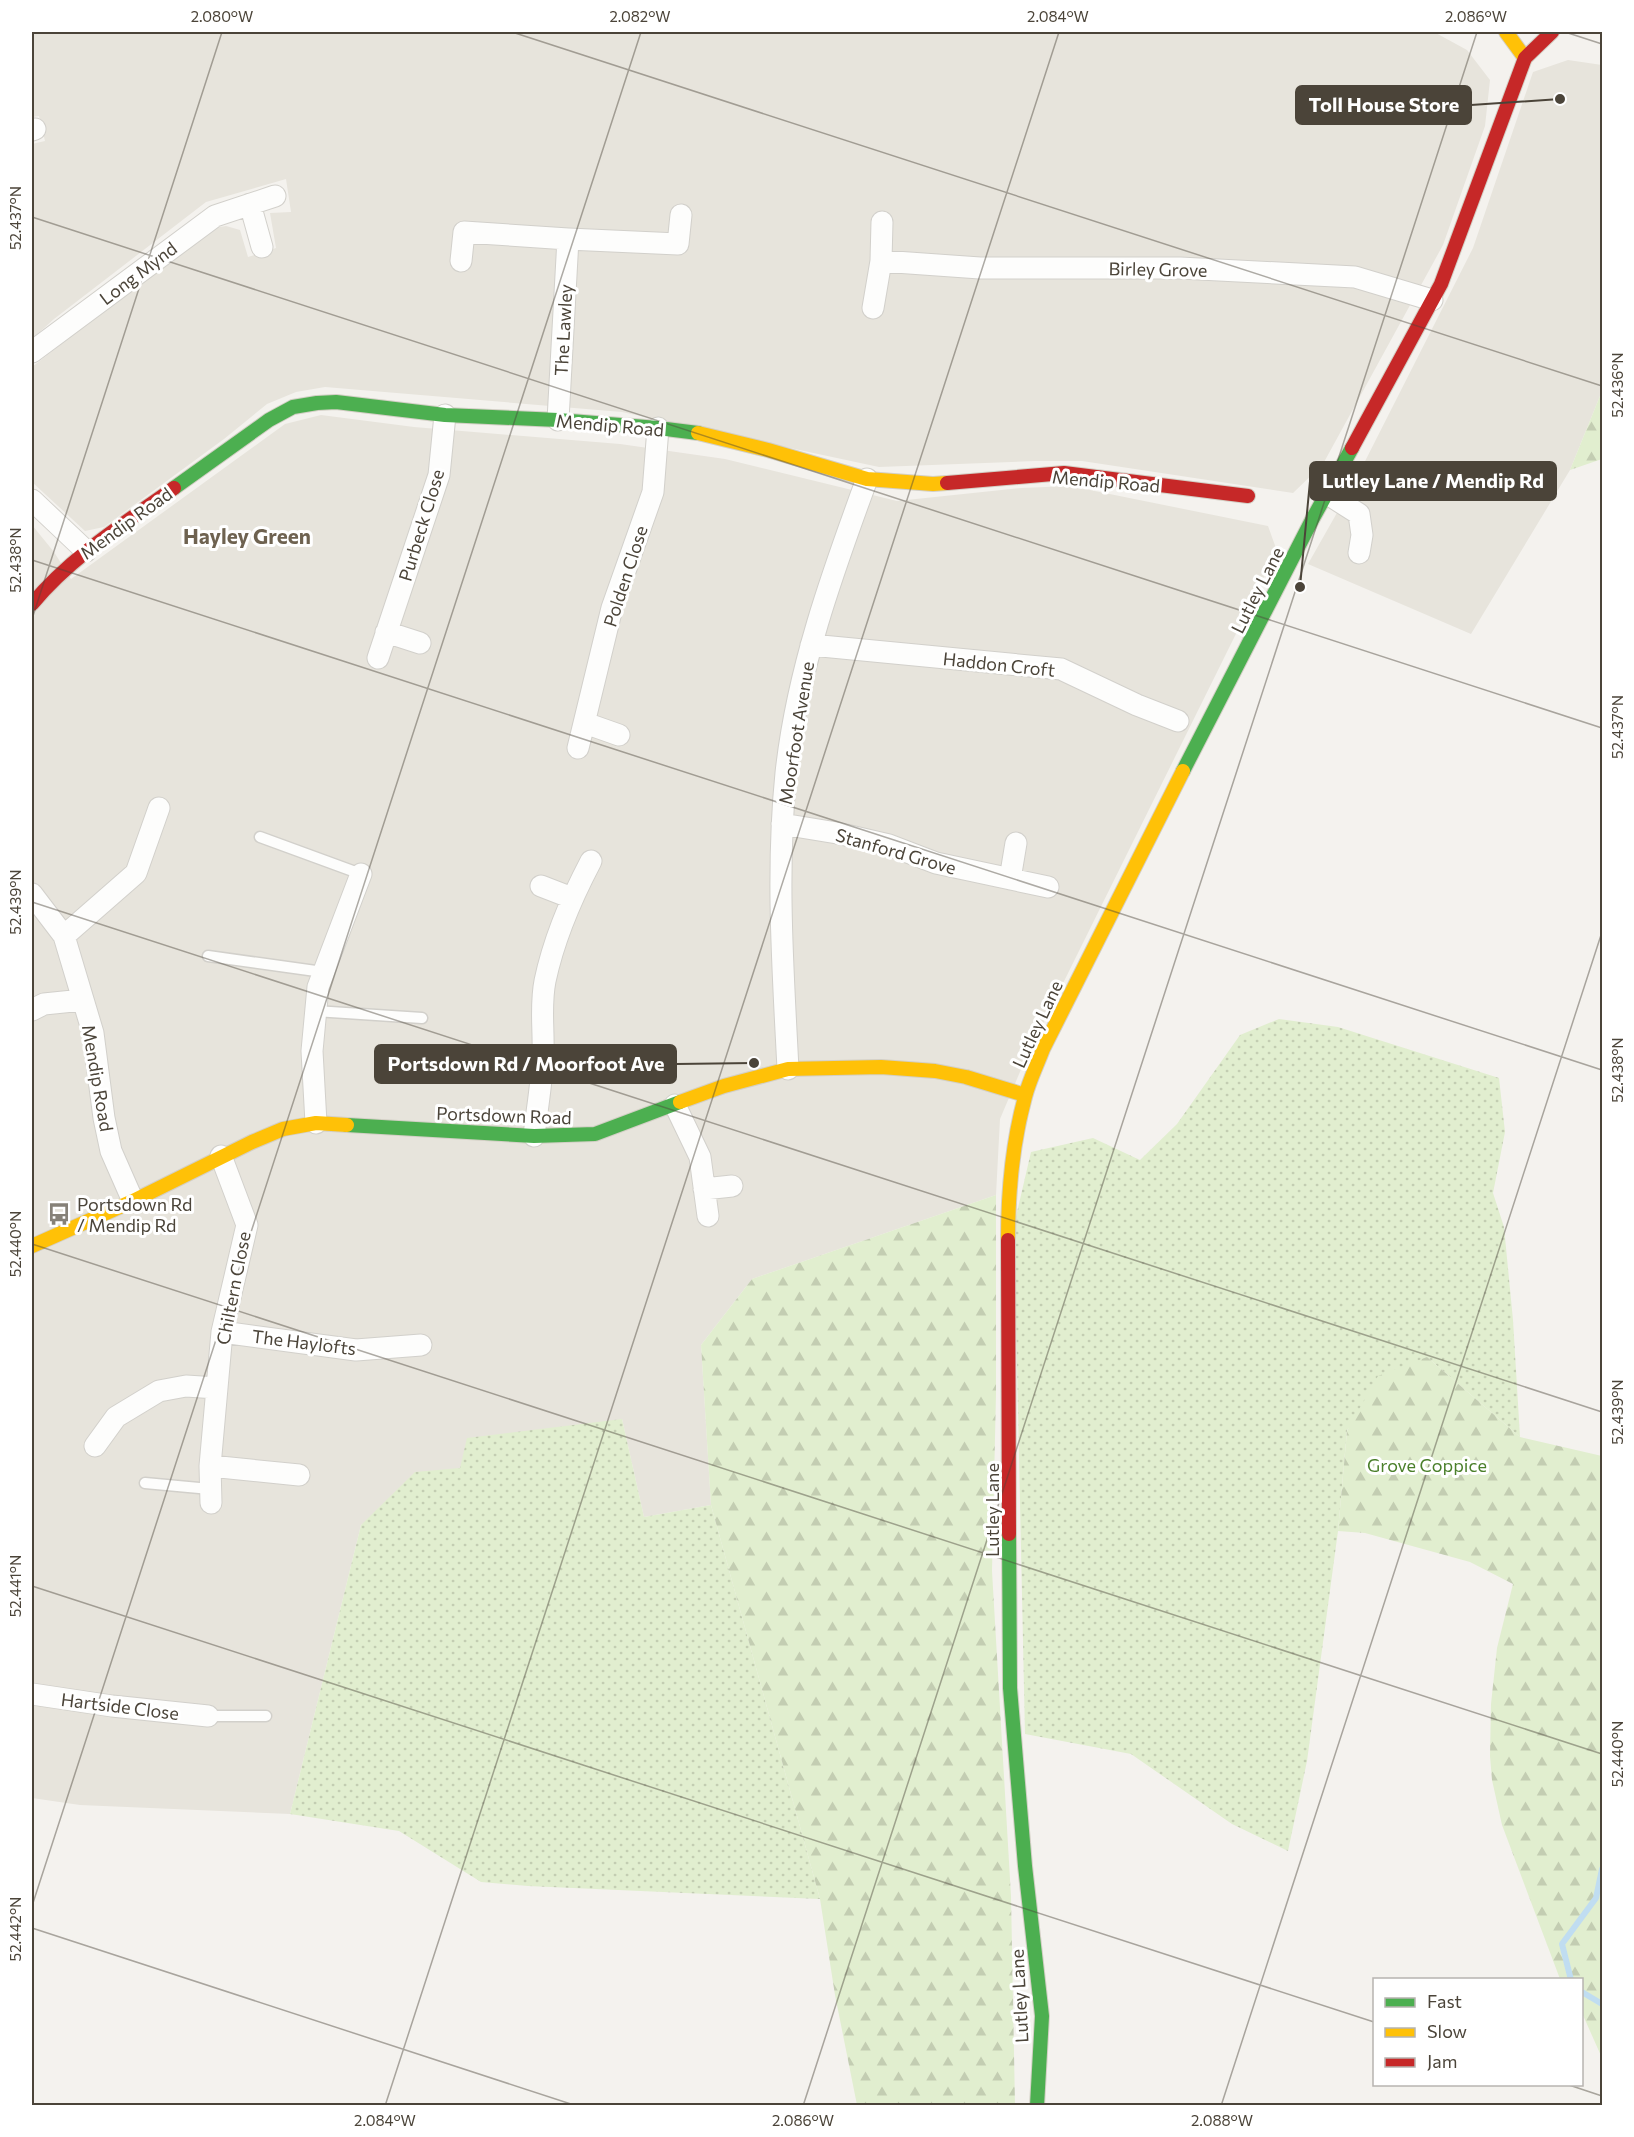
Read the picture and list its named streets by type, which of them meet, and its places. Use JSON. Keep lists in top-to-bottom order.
{
  "streets": {
    "street": [
      "Birley Grove",
      "Long Mynd",
      "The Lawley",
      "Mendip Road",
      "Purbeck Close",
      "Polden Close",
      "Lutley Lane",
      "Haddon Croft",
      "Moorfoot Avenue",
      "Stanford Grove",
      "Portsdown Road",
      "Chiltern Close",
      "The Haylofts",
      "Hartside Close"
    ]
  },
  "crossings": [
    ["Birley Grove", "Lutley Lane"],
    ["The Lawley", "Mendip Road"],
    ["Mendip Road", "Purbeck Close"],
    ["Mendip Road", "Polden Close"],
    ["Mendip Road", "Moorfoot Avenue"],
    ["Mendip Road", "Portsdown Road"],
    ["Lutley Lane", "Portsdown Road"],
    ["Haddon Croft", "Moorfoot Avenue"],
    ["Moorfoot Avenue", "Stanford Grove"],
    ["Moorfoot Avenue", "Portsdown Road"],
    ["Portsdown Road", "Chiltern Close"],
    ["Chiltern Close", "The Haylofts"]
  ],
  "districts": ["Hayley Green"],
  "parks": ["Grove Coppice"],
  "places": {
    "other": ["Toll House Store", "Lutley Lane / Mendip Rd", "Portsdown Rd / Moorfoot Ave"],
    "bus stop": ["Portsdown Rd / Mendip Rd"]
  },
  "legend": ["Fast", "Slow", "Jam"],
  "coordinates": [
    "2.080°W",
    "2.082°W",
    "2.084°W",
    "2.086°W",
    "52.437°N",
    "52.436°N",
    "52.438°N",
    "52.439°N",
    "52.440°N",
    "52.441°N",
    "52.442°N",
    "2.088°W"
  ]
}
